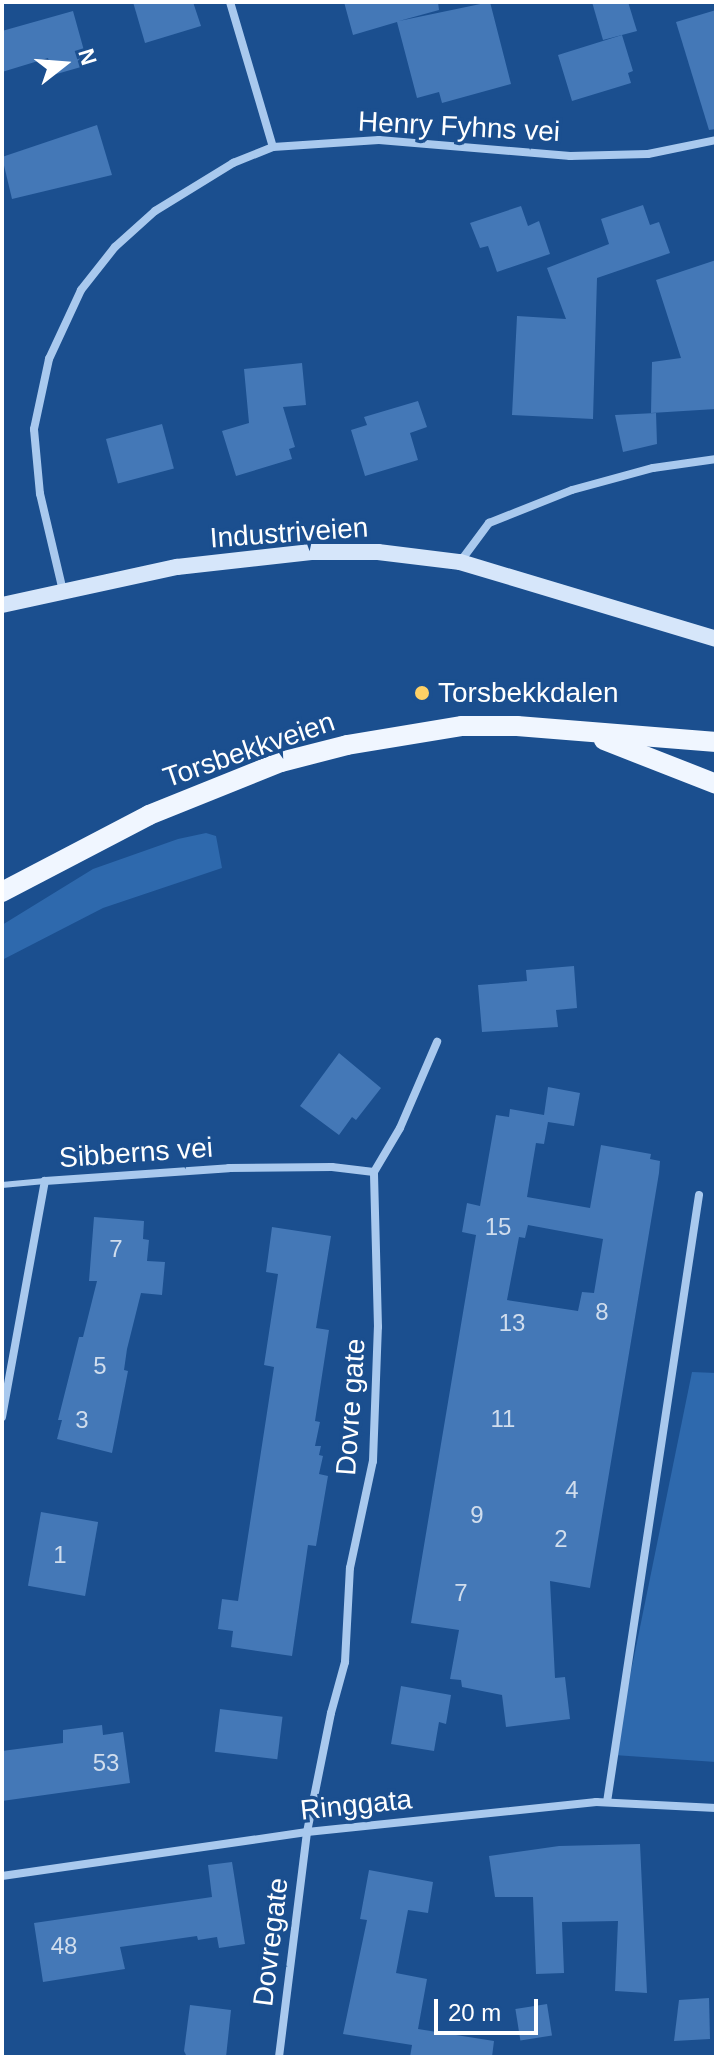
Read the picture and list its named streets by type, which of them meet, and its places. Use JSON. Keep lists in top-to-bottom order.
{
  "streets": {
    "main road": ["Torsbekkveien"],
    "street": [
      "Henry Fyhns vei",
      "Industriveien",
      "Sibberns vei",
      "Dovre gate",
      "Ringgata",
      "Dovregate"
    ]
  },
  "crossings": [
    ["Henry Fyhns vei", "Industriveien"],
    ["Sibberns vei", "Dovre gate"],
    ["Dovre gate", "Ringgata"],
    ["Dovre gate", "Dovregate"],
    ["Ringgata", "Dovregate"]
  ],
  "places": ["Torsbekkdalen"],
  "house_numbers": [
    "15",
    "7",
    "8",
    "13",
    "5",
    "11",
    "3",
    "4",
    "9",
    "2",
    "1",
    "7",
    "53",
    "48"
  ],
  "scale_bar": "20 m",
  "north": "right"
}
